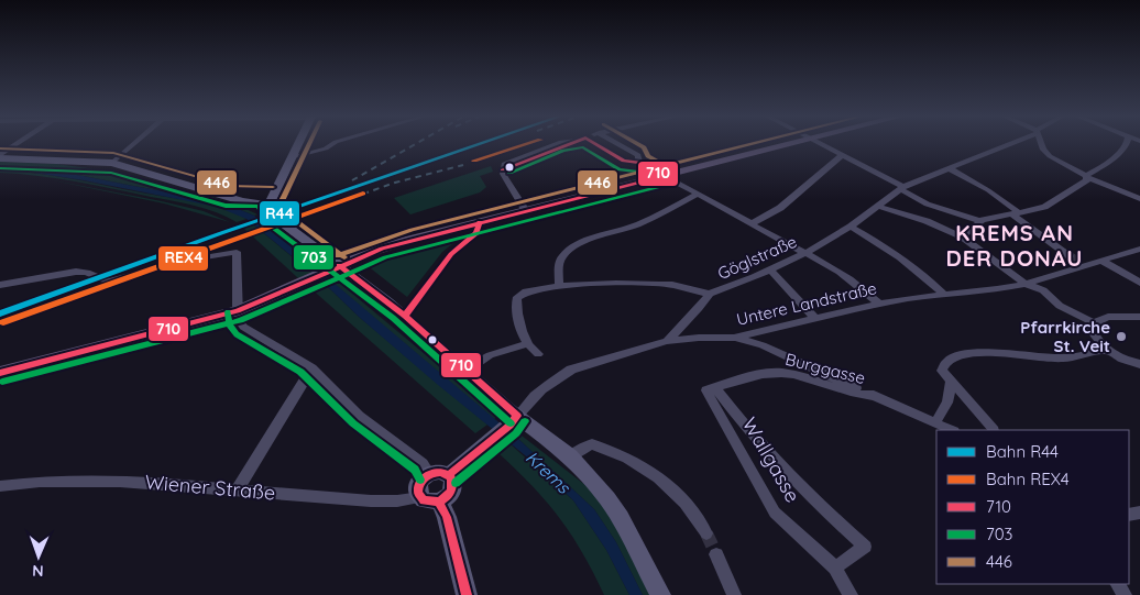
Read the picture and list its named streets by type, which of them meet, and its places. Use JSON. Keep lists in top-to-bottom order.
{
  "streets": {
    "street": [
      "Göglstraße",
      "Untere Landstraße",
      "Burggasse",
      "Wallgasse",
      "Wiener Straße"
    ]
  },
  "crossings": [
    ["Göglstraße", "Untere Landstraße"],
    ["Burggasse", "Wallgasse"]
  ],
  "districts": ["KREMS AN DER DONAU"],
  "water": ["Krems"],
  "places": ["Pfarrkirche St. Veit"],
  "lines": [
    "rail line R44",
    "rail line REX4",
    "transit line 710",
    "transit line 446",
    "transit line 703"
  ],
  "legend": [
    "Bahn R44",
    "Bahn REX4",
    "710",
    "703",
    "446"
  ],
  "north": "bottom"
}
